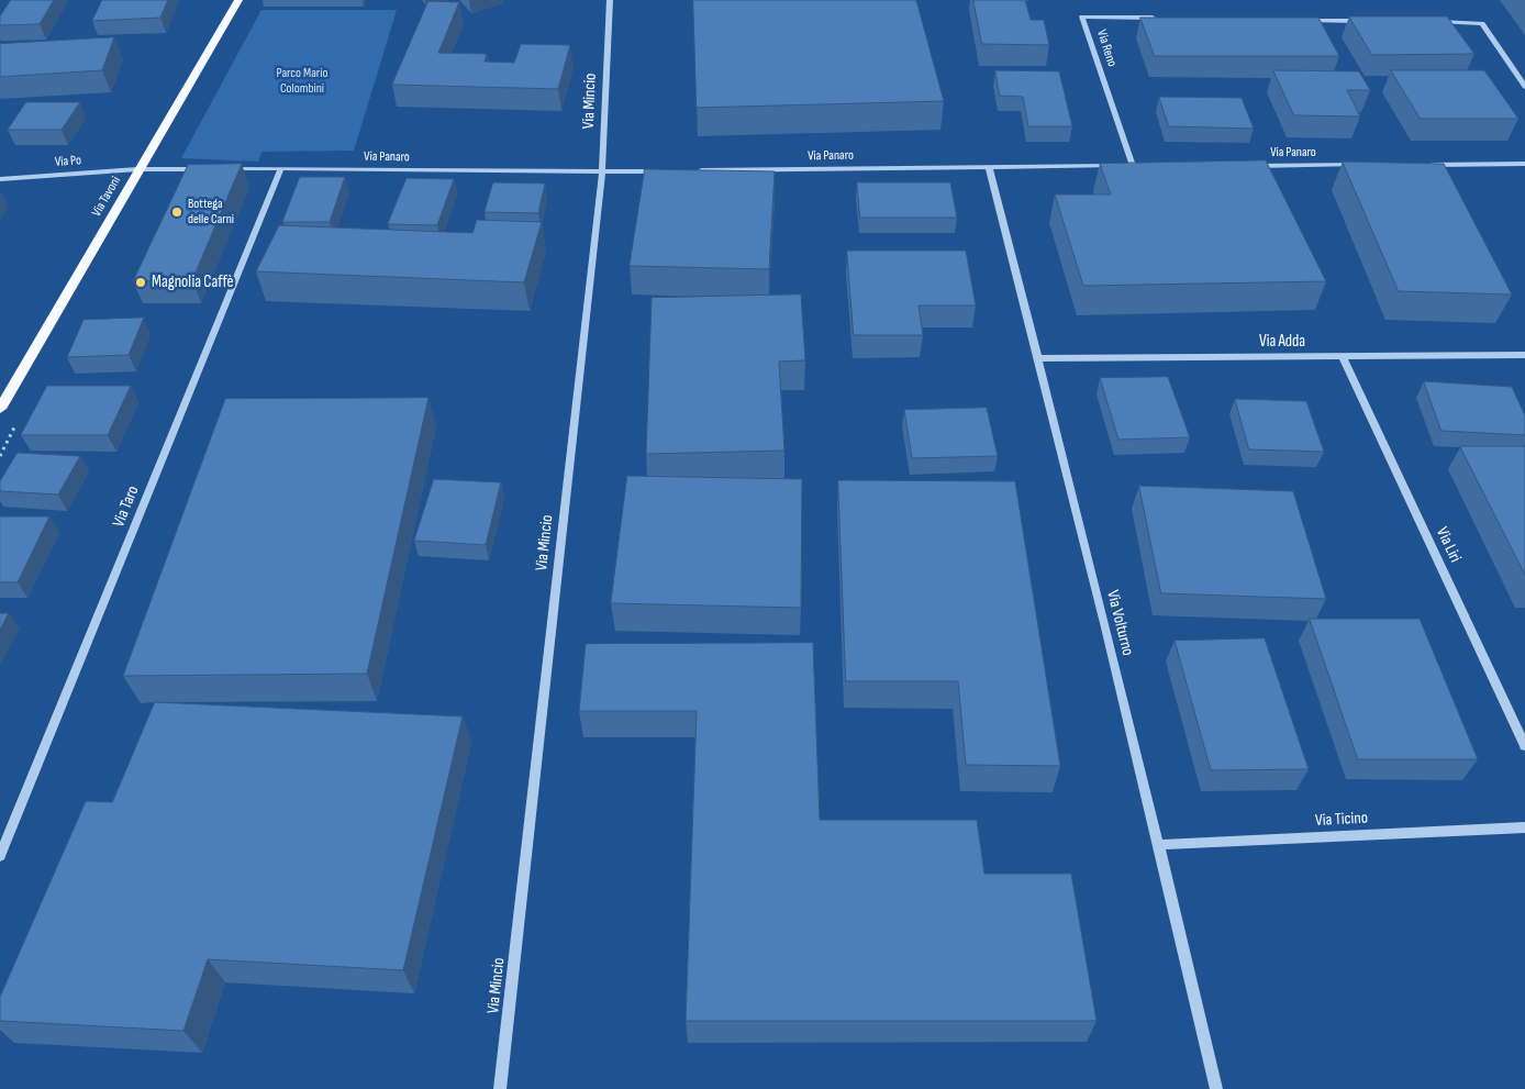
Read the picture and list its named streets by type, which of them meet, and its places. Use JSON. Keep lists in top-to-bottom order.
{
  "streets": {
    "main road": ["Via Tavoni"],
    "street": [
      "Via Reno",
      "Via Mincio",
      "Via Panaro",
      "Via Po",
      "Via Adda",
      "Via Taro",
      "Via Liri",
      "Via Volturno",
      "Via Ticino"
    ]
  },
  "crossings": [
    ["Via Reno", "Via Panaro"],
    ["Via Mincio", "Via Panaro"],
    ["Via Panaro", "Via Taro"],
    ["Via Panaro", "Via Volturno"],
    ["Via Po", "Via Tavoni"],
    ["Via Adda", "Via Liri"],
    ["Via Adda", "Via Volturno"],
    ["Via Volturno", "Via Ticino"]
  ],
  "parks": ["Parco Mario Colombini"],
  "places": ["Bottega delle Carni", "Magnolia Caffè"]
}
